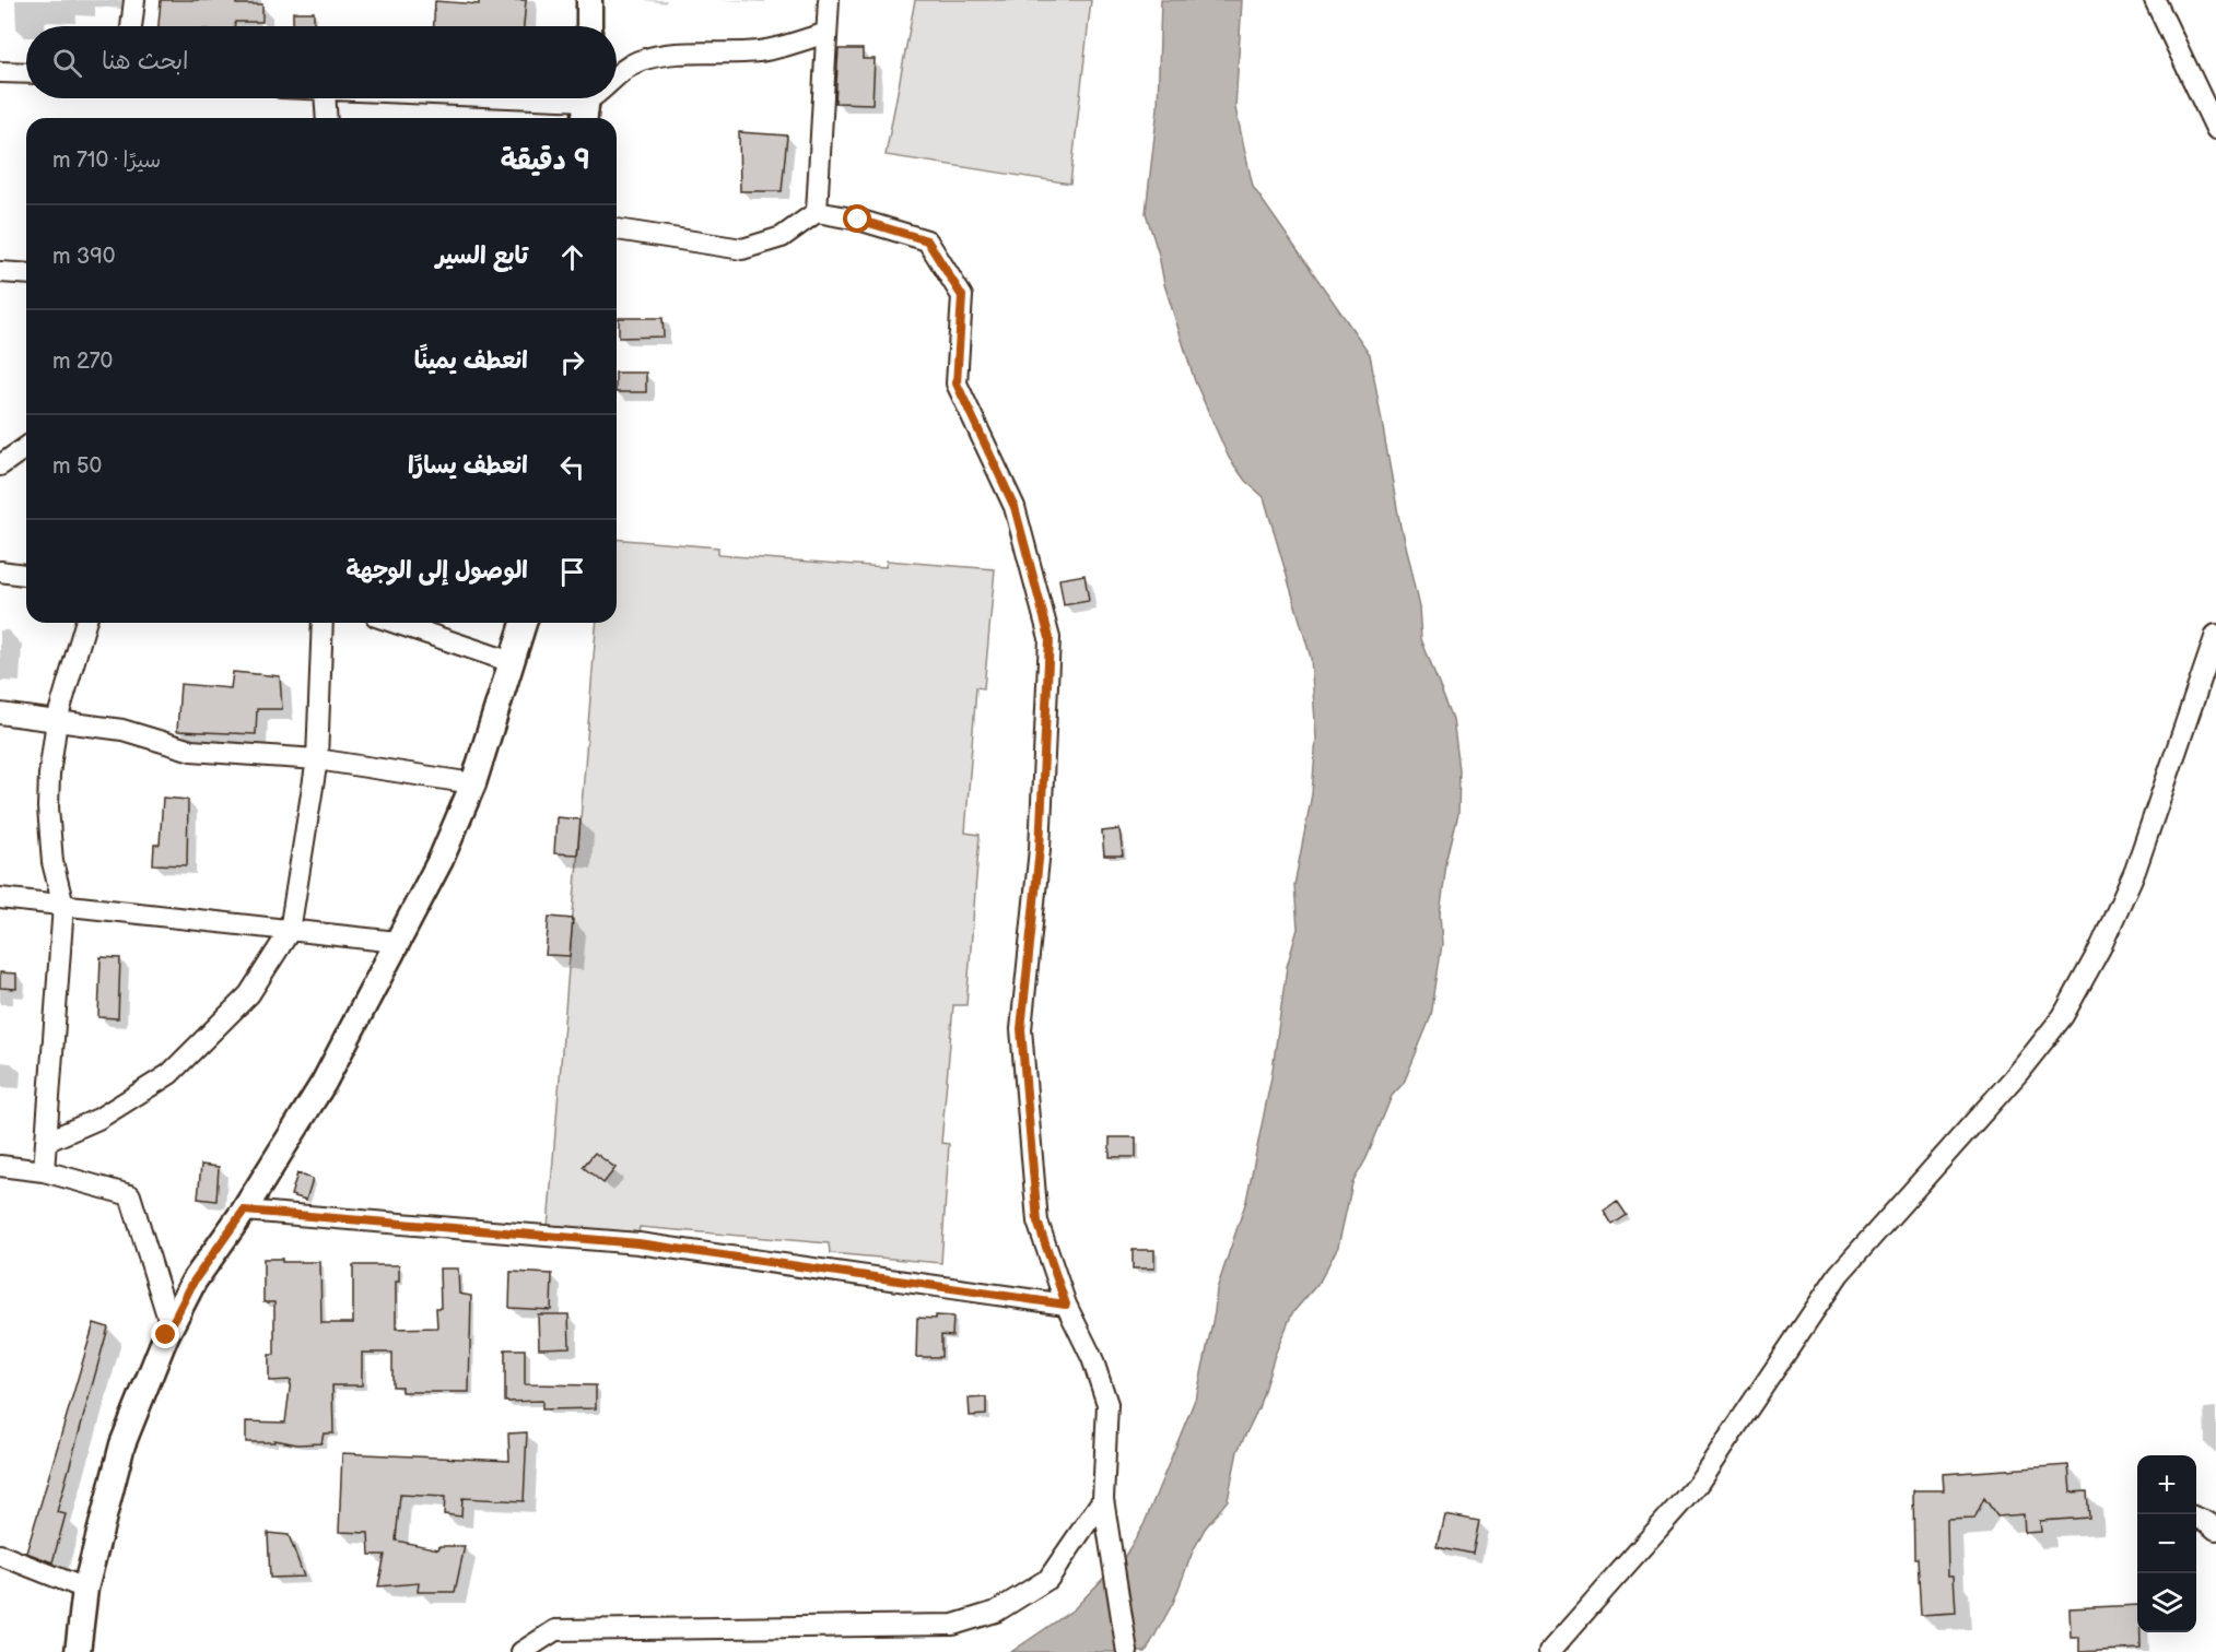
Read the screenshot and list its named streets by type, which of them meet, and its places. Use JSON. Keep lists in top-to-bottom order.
{
  "page": {
    "search": "ابحث هنا",
    "heading": ["9 دقيقة", "سيرًا · 710 m"],
    "list": [
      ["تابع السير", "390 m"],
      ["انعطف يمينًا", "270 m"],
      ["انعطف يسارًا", "50 m"],
      "الوصول إلى الوجهة"
    ],
    "map_buttons": ["+", "−"]
  }
}
